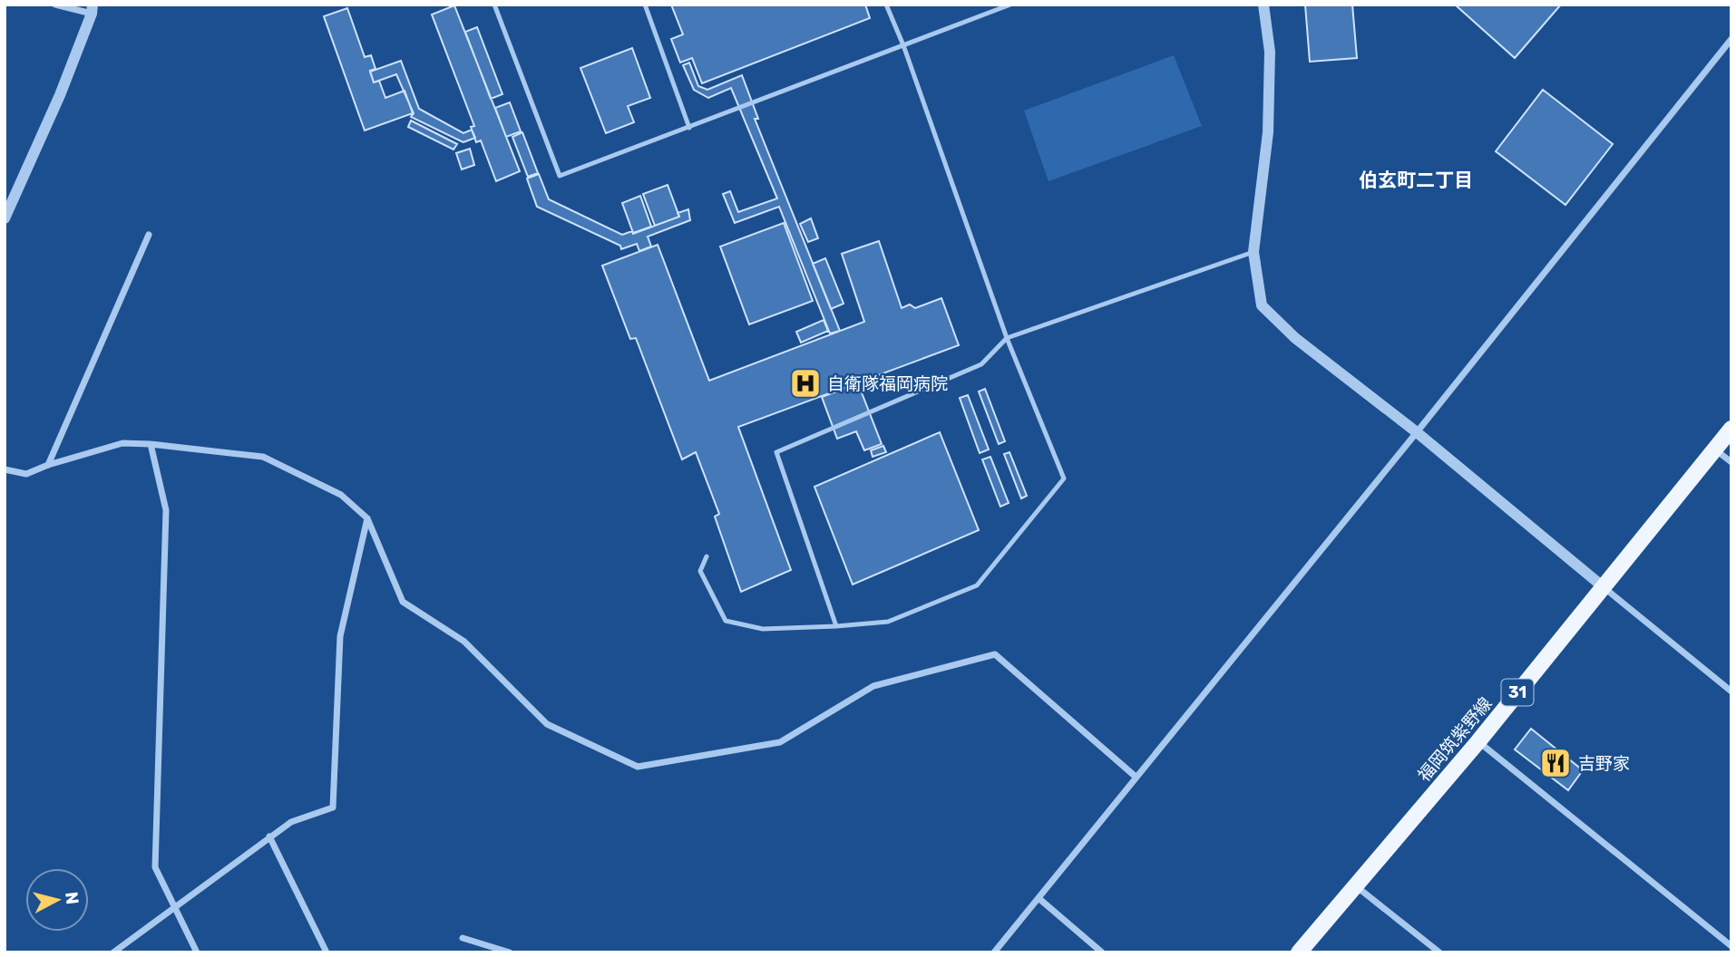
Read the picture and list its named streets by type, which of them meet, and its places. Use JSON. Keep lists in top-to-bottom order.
{
  "streets": {
    "main road": ["31", "福岡筑紫野線"]
  },
  "districts": ["伯玄町二丁目"],
  "places": {
    "hospital": ["自衛隊福岡病院"],
    "restaurant": ["吉野家"]
  },
  "north": "right"
}
